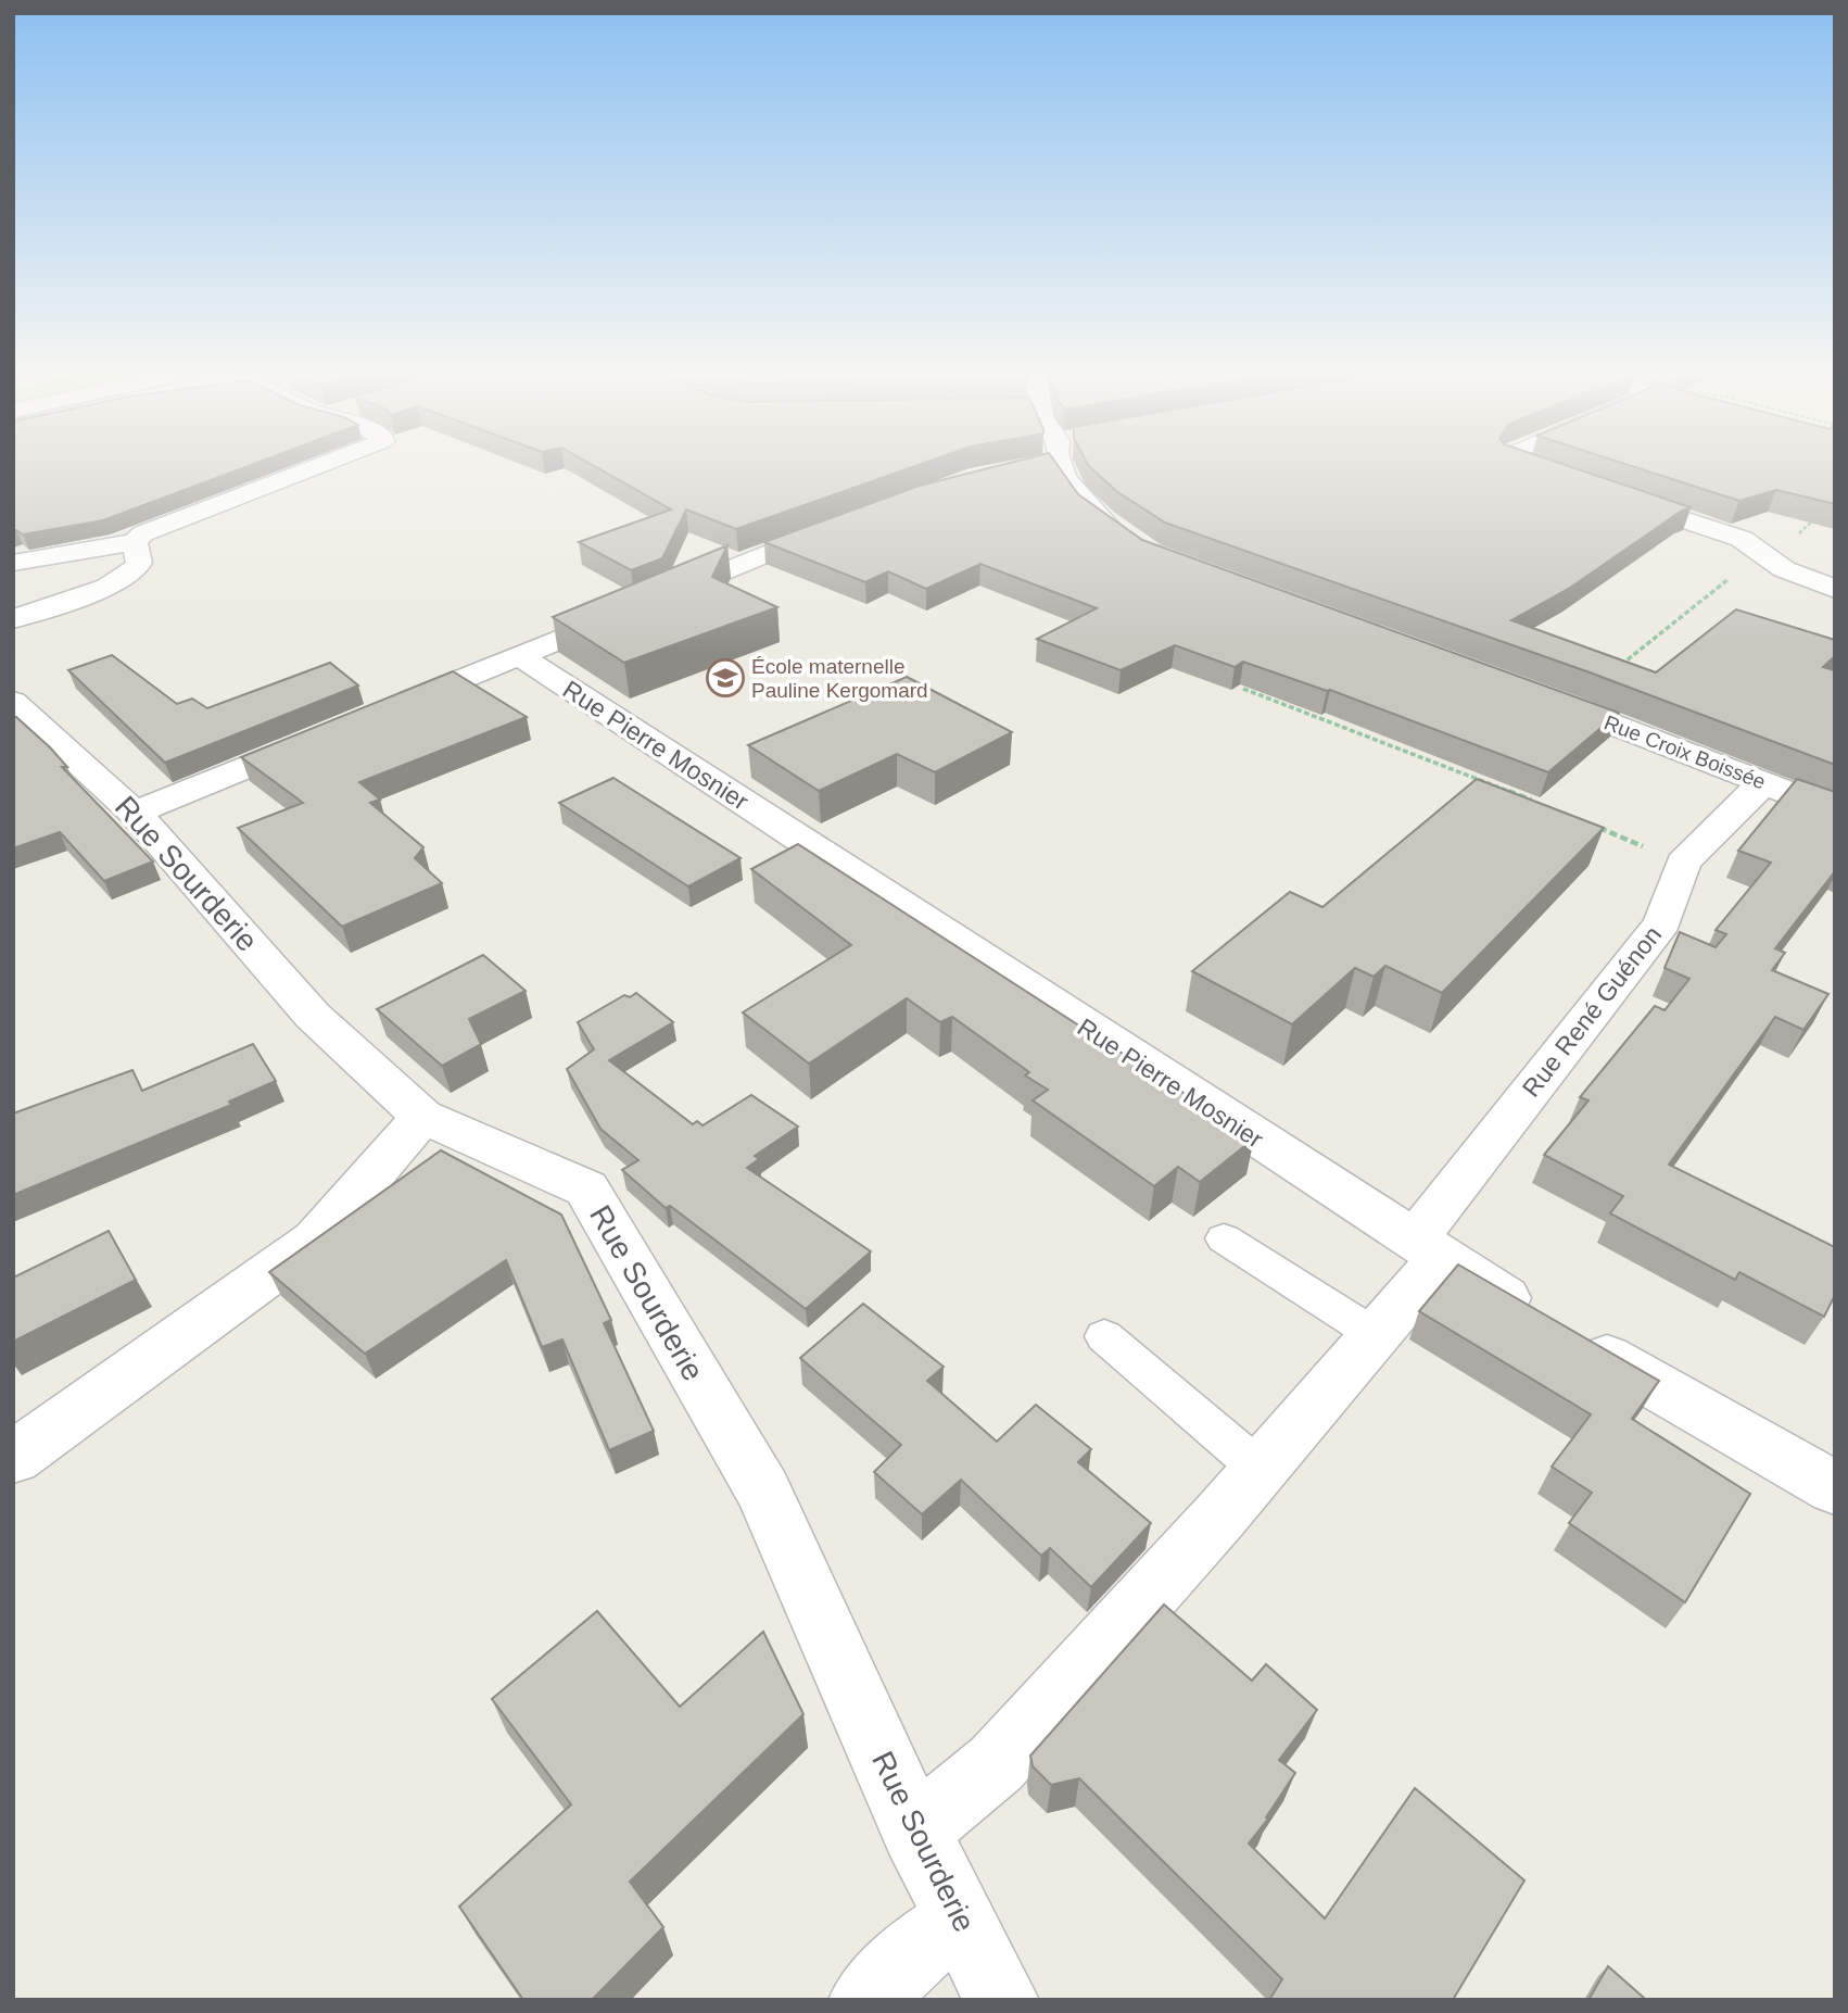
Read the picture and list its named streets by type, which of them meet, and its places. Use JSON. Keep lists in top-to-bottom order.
{
  "streets": {
    "street": [
      "Rue Pierre Mosnier",
      "Rue Croix Boissée",
      "Rue Sourderie",
      "Rue René Guénon"
    ]
  },
  "crossings": [
    ["Rue Pierre Mosnier", "Rue René Guénon"],
    ["Rue Croix Boissée", "Rue René Guénon"],
    ["Rue Sourderie", "Rue René Guénon"]
  ],
  "places": {
    "school or university": ["École maternelle Pauline Kergomard"]
  }
}
